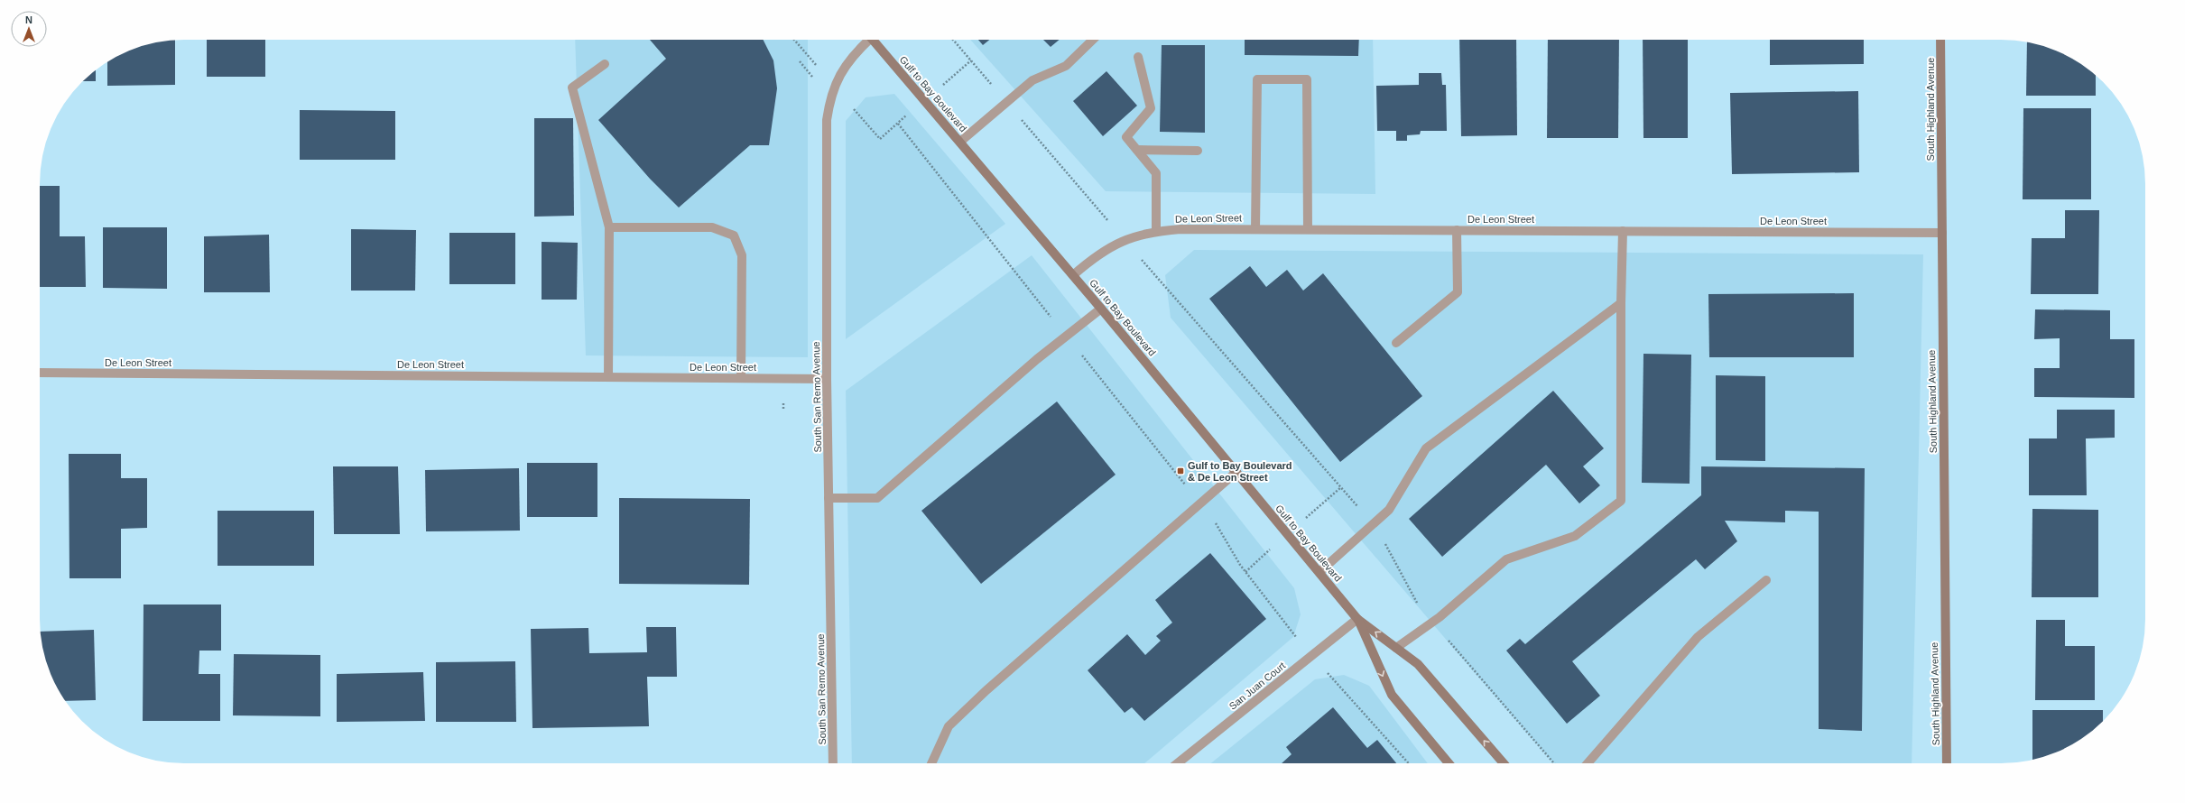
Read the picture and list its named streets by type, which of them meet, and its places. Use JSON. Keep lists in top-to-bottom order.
{
  "streets": {
    "street": [
      "Gulf to Bay Boulevard",
      "South Highland Avenue",
      "De Leon Street",
      "South San Remo Avenue",
      "San Juan Court"
    ]
  },
  "crossings": [
    ["Gulf to Bay Boulevard", "De Leon Street"],
    ["Gulf to Bay Boulevard", "San Juan Court"],
    ["South Highland Avenue", "De Leon Street"],
    ["De Leon Street", "South San Remo Avenue"]
  ],
  "places": {
    "transit": ["Gulf to Bay Boulevard & De Leon Street"]
  },
  "north": "top"
}
